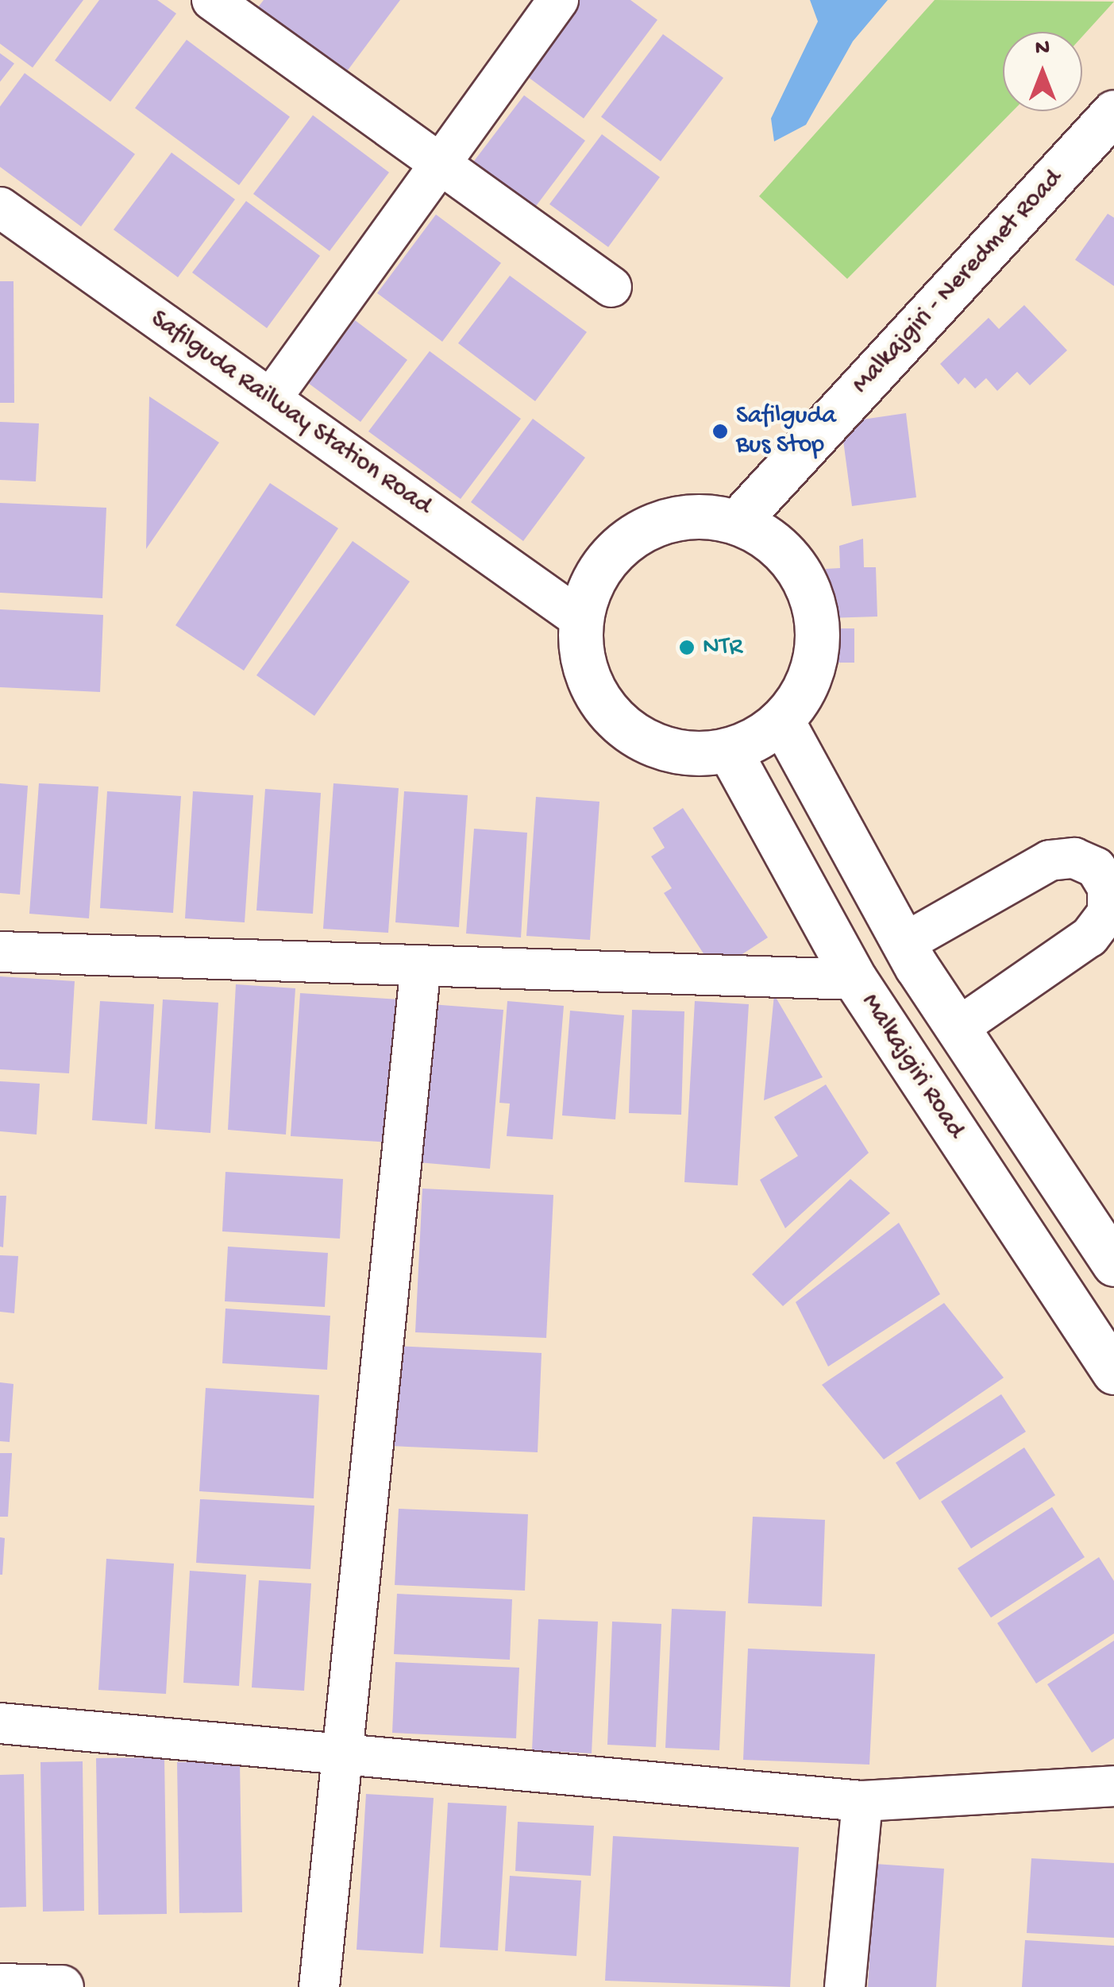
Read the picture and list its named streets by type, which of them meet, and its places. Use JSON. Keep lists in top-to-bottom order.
{
  "streets": {
    "main road": ["Malkajgiri - Neredmet Road", "Malkajgiri Road"],
    "street": ["Safilguda Railway Station Road"]
  },
  "crossings": [
    ["Malkajgiri - Neredmet Road", "Safilguda Railway Station Road"],
    ["Malkajgiri - Neredmet Road", "Malkajgiri Road"],
    ["Safilguda Railway Station Road", "Malkajgiri Road"]
  ],
  "places": ["Safilguda Bus Stop", "NTR"],
  "north": "top"
}
